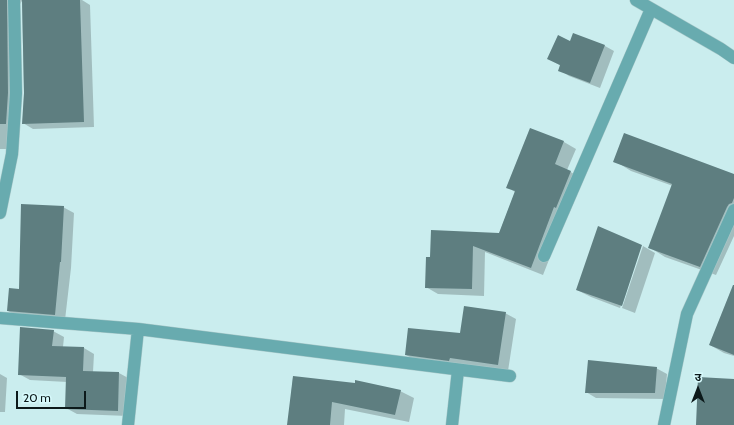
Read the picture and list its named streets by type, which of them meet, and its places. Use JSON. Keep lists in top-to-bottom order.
{
  "scale_bar": "20 m",
  "north": "top"
}
